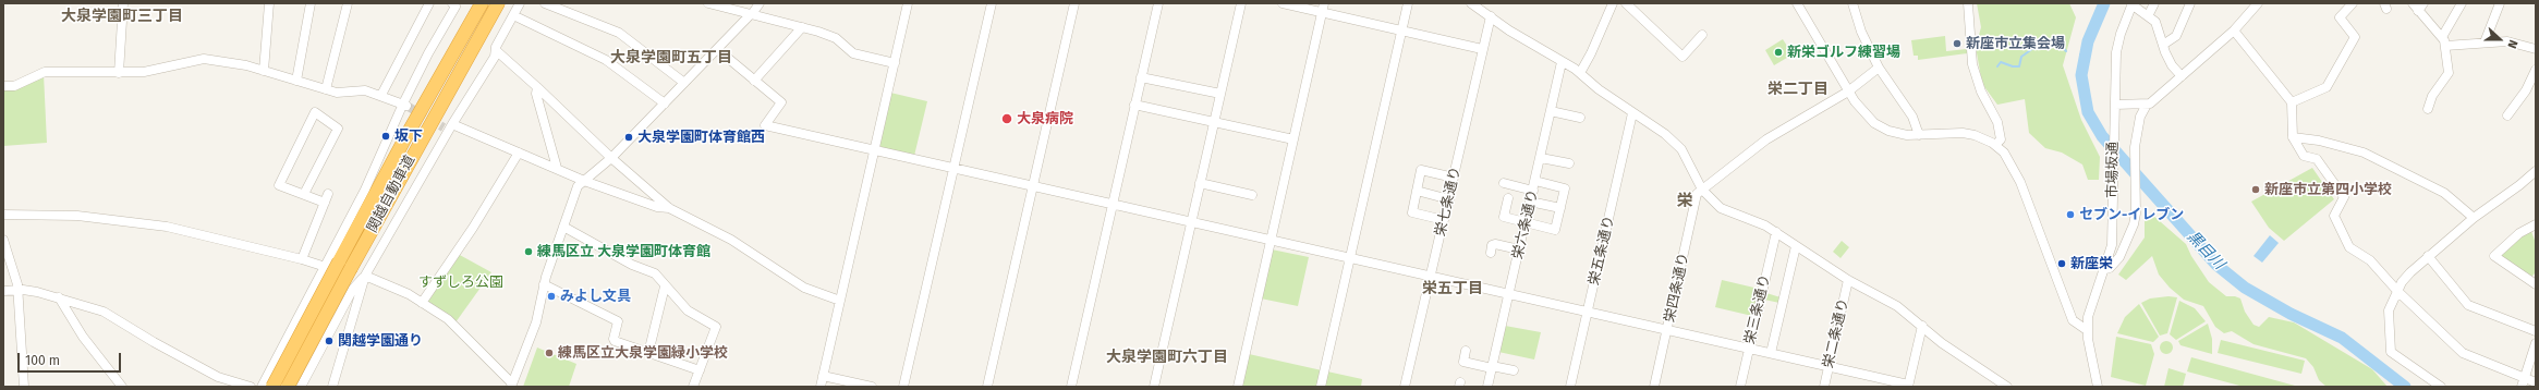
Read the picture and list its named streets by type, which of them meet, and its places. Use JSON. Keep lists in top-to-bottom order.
{
  "streets": {
    "highway": ["関越自動車道"],
    "street": [
      "市場坂通",
      "栄七条通り",
      "栄六条通り",
      "栄五条通り",
      "栄四条通り",
      "栄三条通り",
      "栄二条通り"
    ]
  },
  "districts": [
    "大泉学園町三丁目",
    "大泉学園町五丁目",
    "栄二丁目",
    "栄",
    "栄五丁目",
    "大泉学園町六丁目"
  ],
  "water": ["黒目川"],
  "parks": ["すずしろ公園"],
  "places": [
    "新座市立集会場",
    "新栄ゴルフ練習場",
    "大泉病院",
    "坂下",
    "大泉学園町体育館西",
    "新座市立第四小学校",
    "セブン-イレブン",
    "練馬区立 大泉学園町体育館",
    "新座栄",
    "みよし文具",
    "関越学園通り",
    "練馬区立大泉学園緑小学校"
  ],
  "scale_bar": "100 m",
  "north": "right"
}
